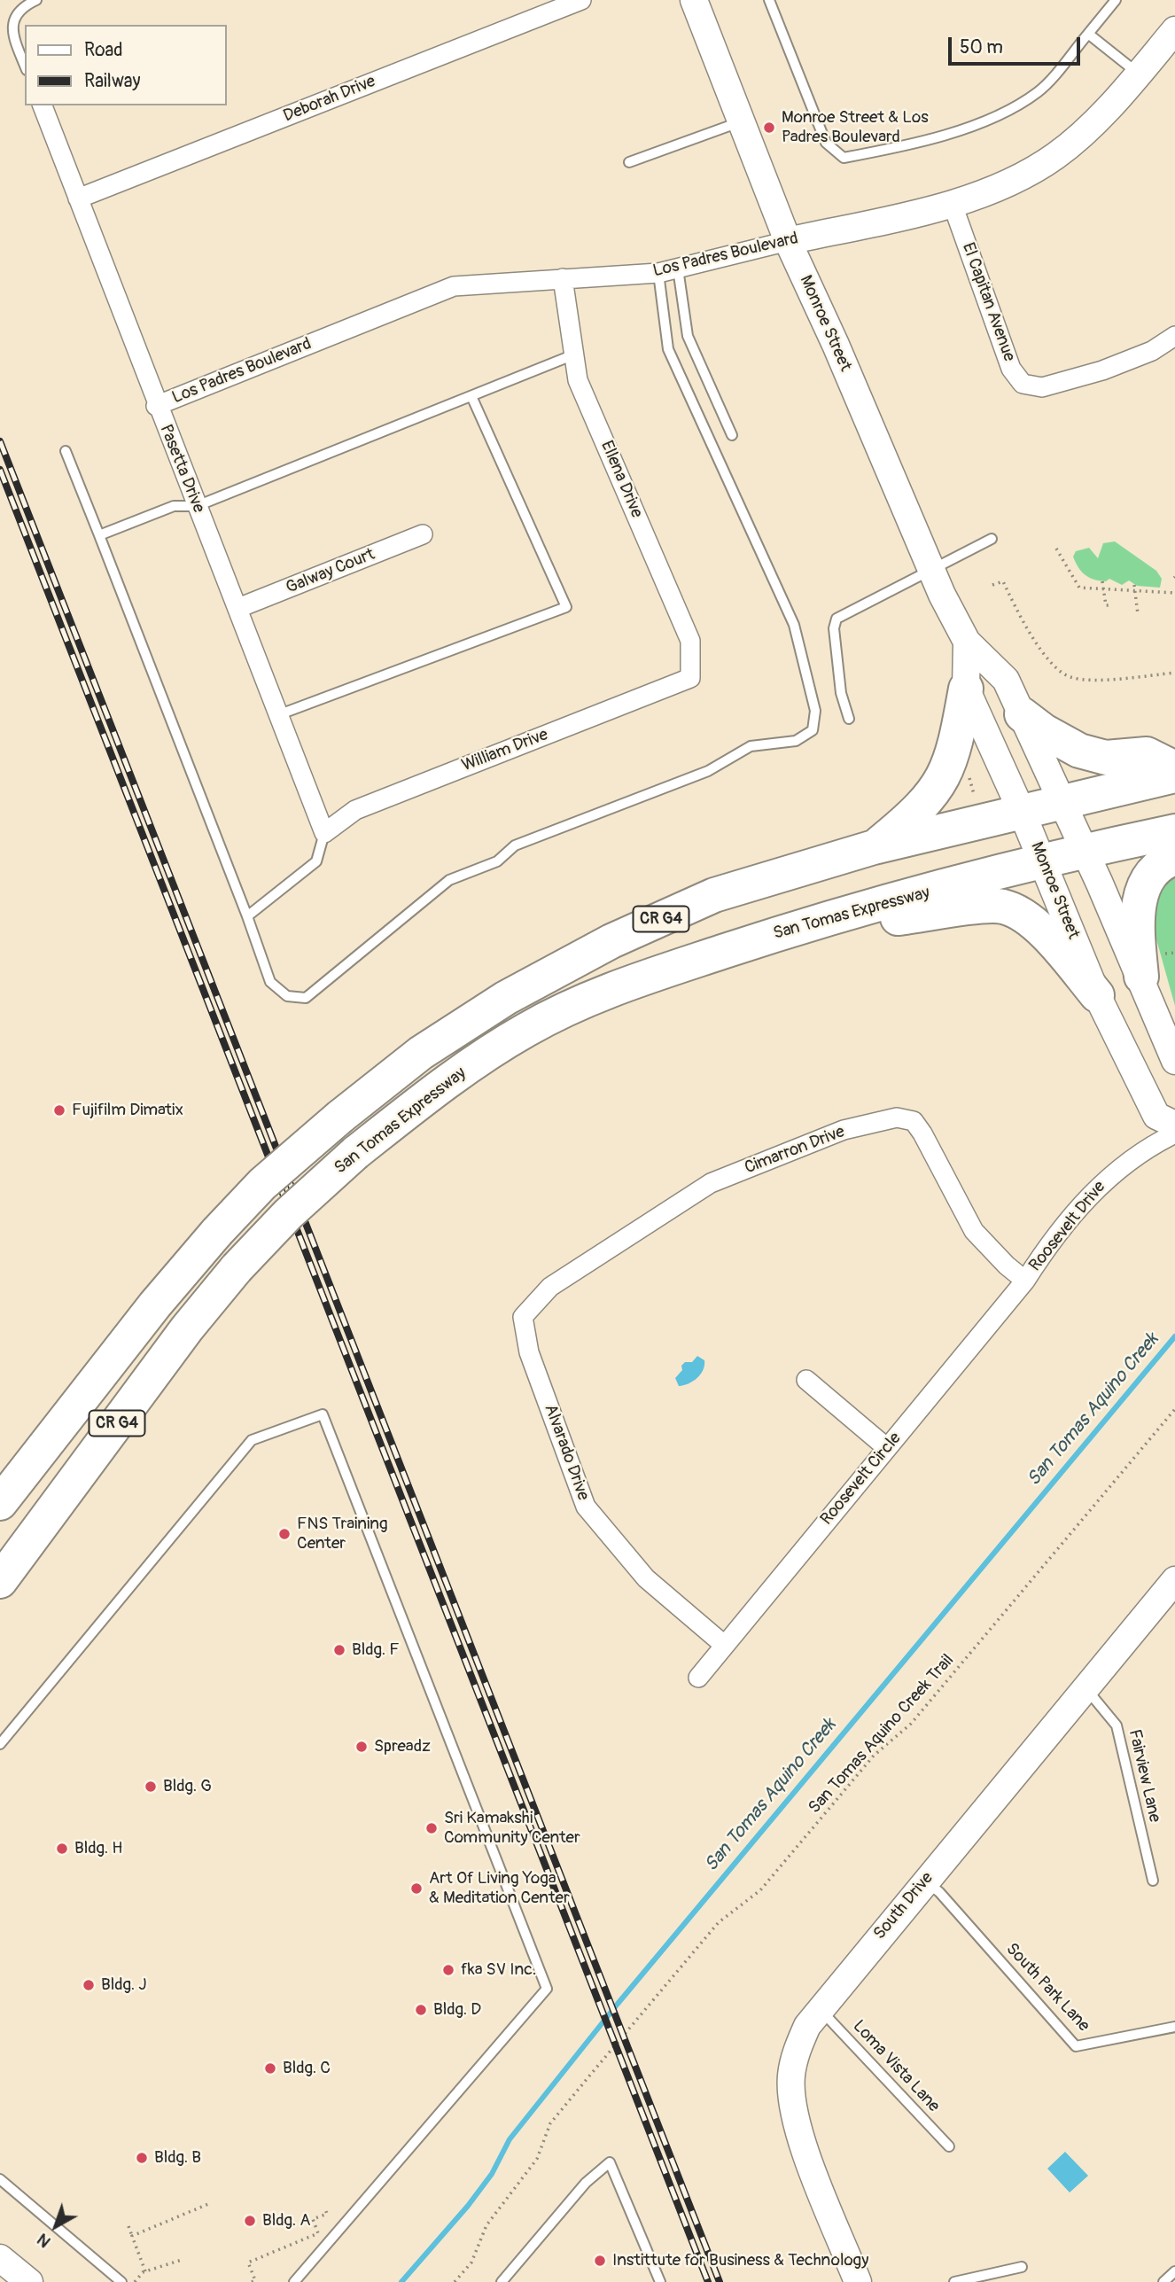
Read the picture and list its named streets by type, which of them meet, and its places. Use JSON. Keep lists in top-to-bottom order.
{
  "streets": {
    "highway": ["San Tomas Expressway", "CR G4"],
    "main road": ["Los Padres Boulevard", "Monroe Street", "South Drive"],
    "street": [
      "Deborah Drive",
      "El Capitan Avenue",
      "Pasetta Drive",
      "Ellena Drive",
      "Galway Court",
      "William Drive",
      "Cimarron Drive",
      "Roosevelt Drive",
      "Alvarado Drive",
      "Roosevelt Circle"
    ],
    "lane": ["Fairview Lane", "South Park Lane", "Loma Vista Lane"],
    "path": ["San Tomas Aquino Creek Trail"]
  },
  "crossings": [
    ["Deborah Drive", "Pasetta Drive"],
    ["Los Padres Boulevard", "El Capitan Avenue"],
    ["Los Padres Boulevard", "Monroe Street"],
    ["Los Padres Boulevard", "Pasetta Drive"],
    ["Los Padres Boulevard", "Ellena Drive"],
    ["Monroe Street", "San Tomas Expressway"],
    ["Monroe Street", "CR G4"],
    ["Pasetta Drive", "Galway Court"],
    ["Pasetta Drive", "William Drive"],
    ["Ellena Drive", "William Drive"],
    ["Cimarron Drive", "Roosevelt Drive"],
    ["Cimarron Drive", "Alvarado Drive"],
    ["Cimarron Drive", "Roosevelt Circle"],
    ["Roosevelt Drive", "Roosevelt Circle"],
    ["Alvarado Drive", "Roosevelt Circle"],
    ["Fairview Lane", "South Drive"],
    ["South Drive", "South Park Lane"],
    ["South Drive", "Loma Vista Lane"]
  ],
  "water": ["San Tomas Aquino Creek"],
  "places": [
    "Monroe Street & Los Padres Boulevard",
    "Fujifilm Dimatix",
    "FNS Training Center",
    "Bldg. F",
    "Spreadz",
    "Bldg. G",
    "Sri Kamakshi Community Center",
    "Bldg. H",
    "Art Of Living Yoga & Meditation Center",
    "fka SV Inc.",
    "Bldg. J",
    "Bldg. D",
    "Bldg. C",
    "Bldg. B",
    "Bldg. A",
    "Instittute for Business & Technology"
  ],
  "legend": ["Road", "Railway"],
  "scale_bar": "50 m",
  "north": "bottom left"
}
